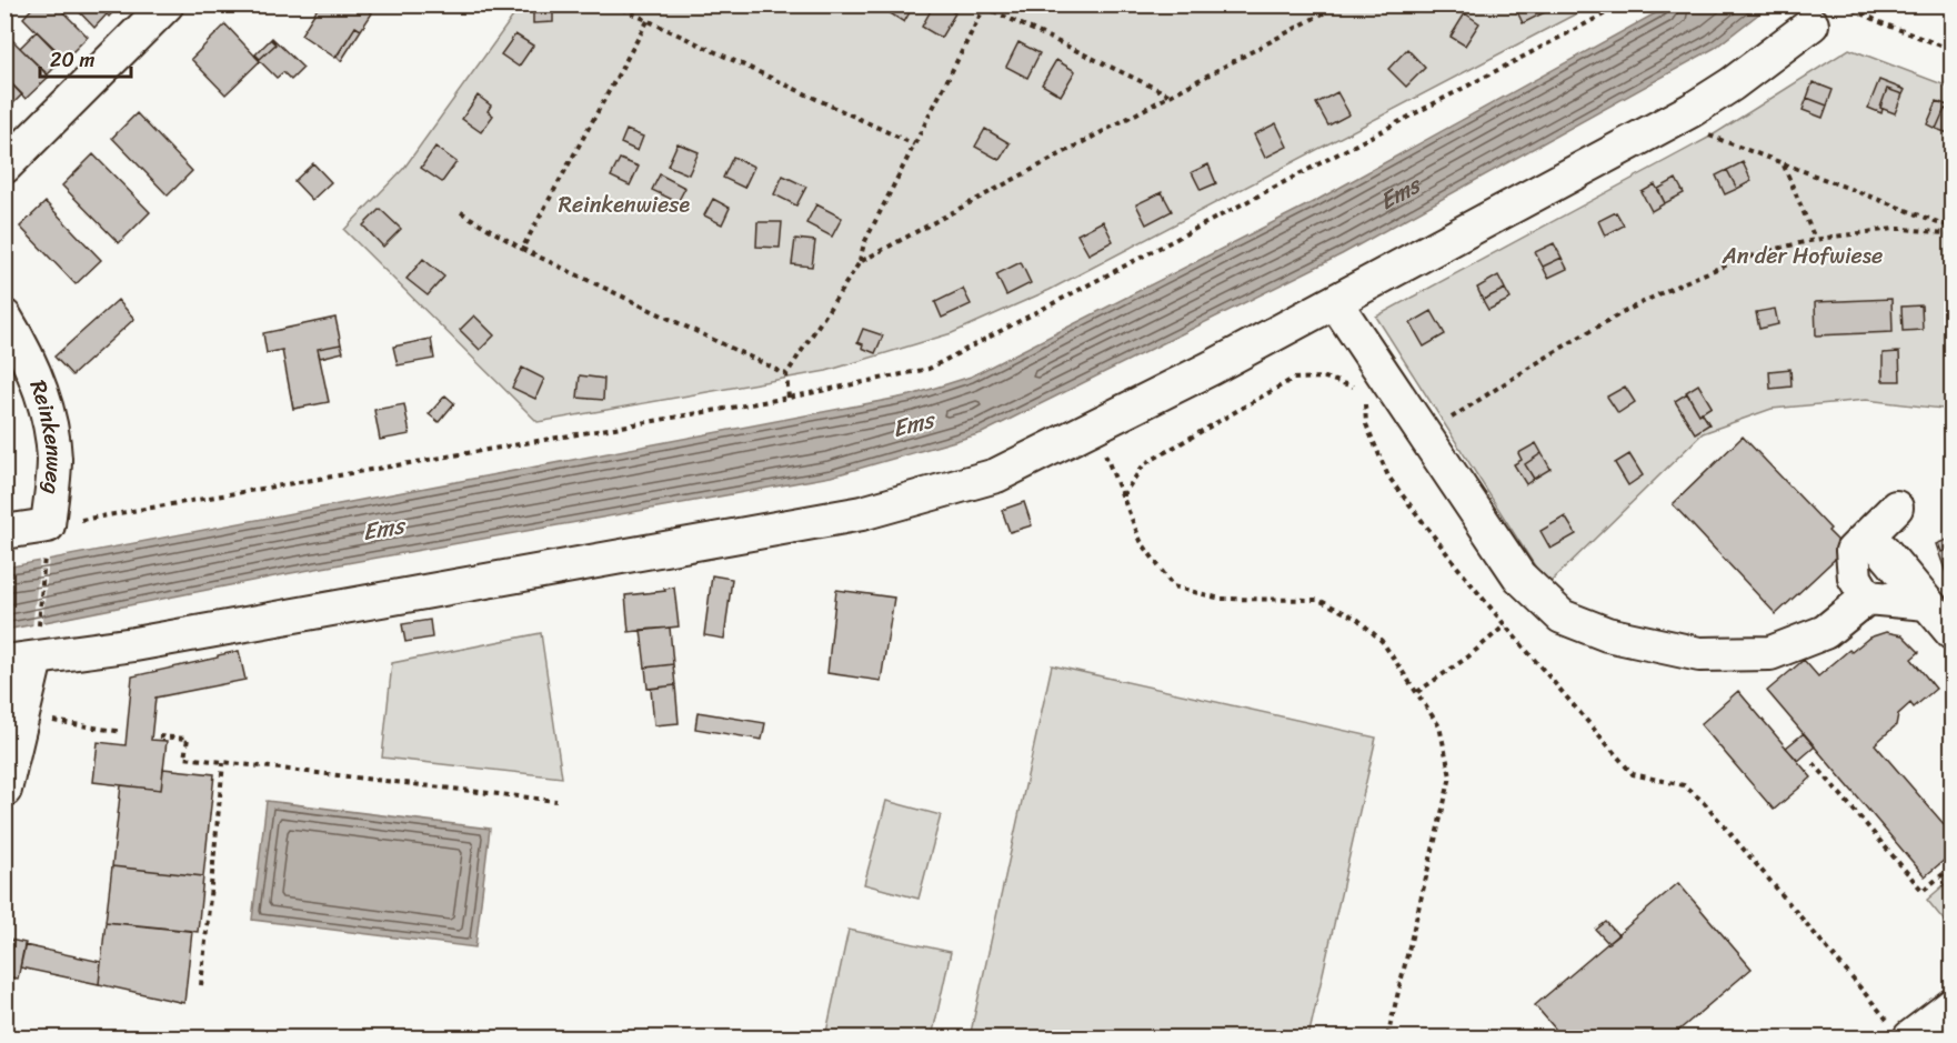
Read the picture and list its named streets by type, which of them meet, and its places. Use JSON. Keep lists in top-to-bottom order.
{
  "streets": {
    "street": ["Reinkenweg"]
  },
  "water": ["Ems"],
  "parks": ["Reinkenwiese", "An der Hofwiese"],
  "scale_bar": "20 m"
}
